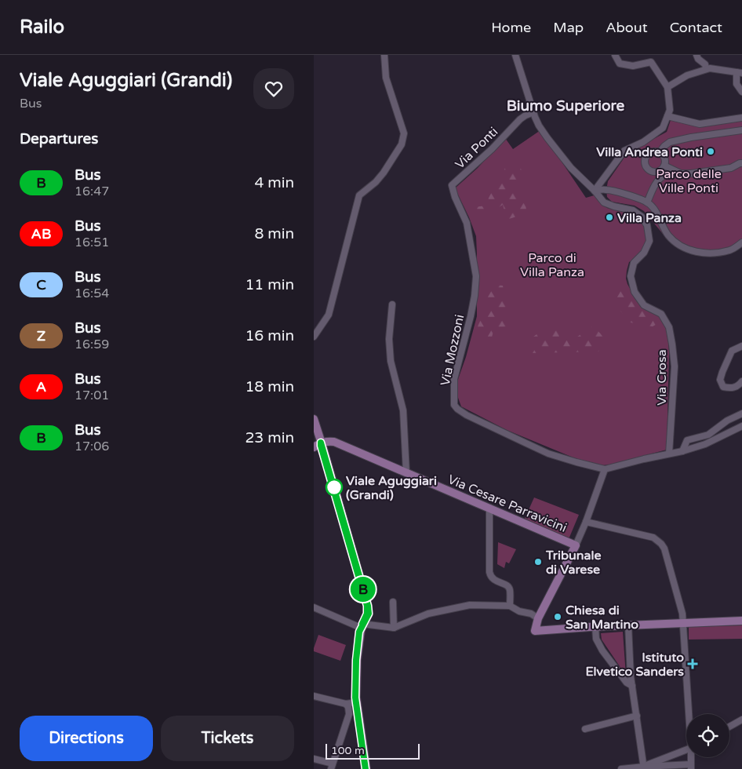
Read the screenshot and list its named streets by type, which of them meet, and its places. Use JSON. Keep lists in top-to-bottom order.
{
  "streets": {
    "street": [
      "Via Ponti",
      "Via Mozzoni",
      "Via Crosa",
      "Via Cesare Parravicini"
    ]
  },
  "crossings": [
    ["Via Ponti", "Via Mozzoni"],
    ["Via Ponti", "Via Crosa"]
  ],
  "districts": ["Biumo Superiore"],
  "parks": ["Parco delle Ville Ponti", "Parco di Villa Panza"],
  "places": {
    "other": [
      "Villa Andrea Ponti",
      "Villa Panza",
      "Viale Aguggiari (Grandi)",
      "Tribunale di Varese",
      "Chiesa di San Martino"
    ],
    "health": ["Istituto Elvetico Sanders"]
  },
  "lines": ["bus line B"],
  "scale_bar": "100 m",
  "page": {
    "header": "Railo",
    "nav": [
      "Home",
      "Map",
      "About",
      "Contact"
    ],
    "heading": [
      ["Viale Aguggiari (Grandi)", "Bus"],
      "Departures"
    ],
    "on_map": "B",
    "list": [
      {
        "mark": "B",
        "name": "Bus",
        "note": "16:47",
        "value": "4 min"
      },
      {
        "mark": "AB",
        "name": "Bus",
        "note": "16:51",
        "value": "8 min"
      },
      {
        "mark": "C",
        "name": "Bus",
        "note": "16:54",
        "value": "11 min"
      },
      {
        "mark": "Z",
        "name": "Bus",
        "note": "16:59",
        "value": "16 min"
      },
      {
        "mark": "A",
        "name": "Bus",
        "note": "17:01",
        "value": "18 min"
      },
      {
        "mark": "B",
        "name": "Bus",
        "note": "17:06",
        "value": "23 min"
      }
    ],
    "buttons": ["Directions", "Tickets"],
    "scale": "100 m"
  }
}
